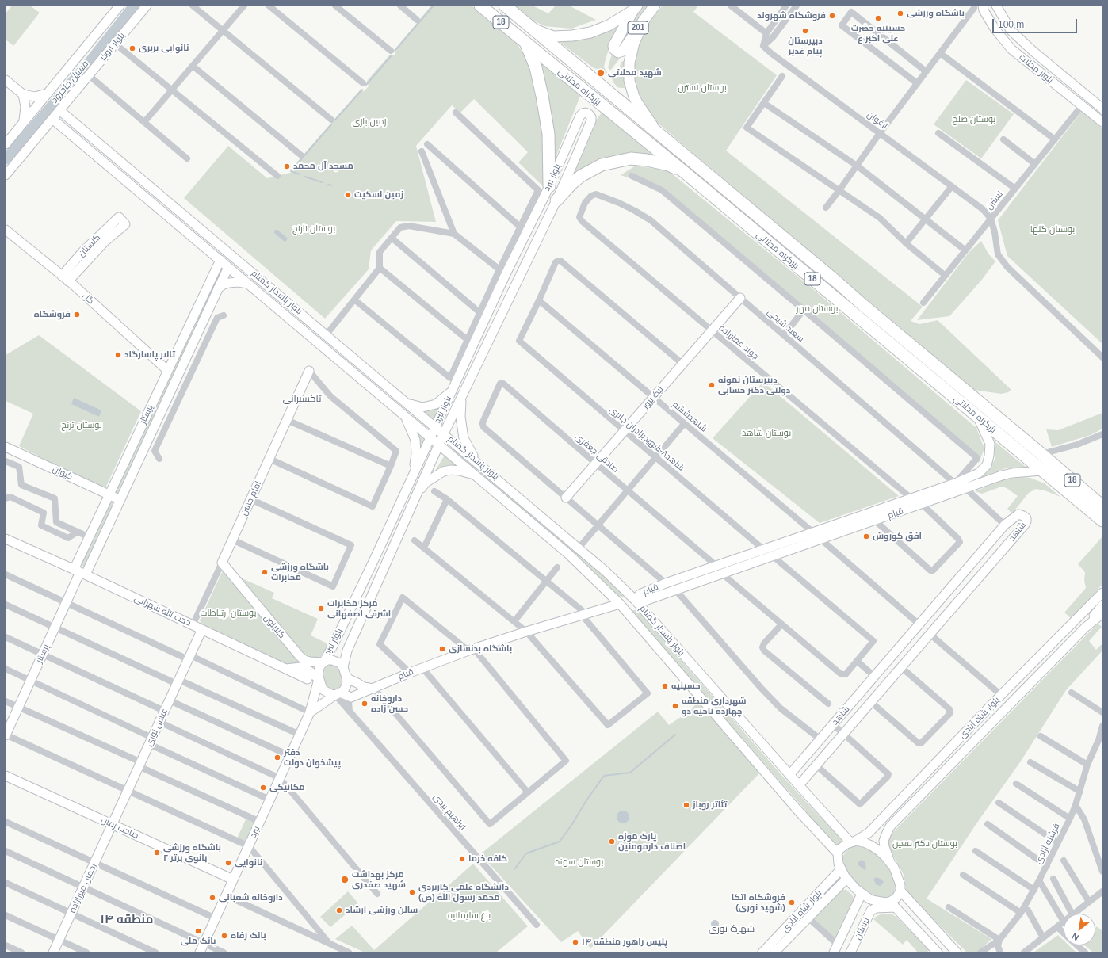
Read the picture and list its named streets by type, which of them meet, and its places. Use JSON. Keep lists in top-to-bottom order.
{
  "streets": {
    "highway": ["18", "بزرگراه محلاتی"],
    "main road": [
      "201",
      "بلوار ابوذر",
      "بلوار محلات",
      "بلوار نبرد",
      "بلوار پاسدار گمنام",
      "گل",
      "نیک پرور",
      "پرستار",
      "کیوان",
      "امام حسن",
      "قیام",
      "شاهد",
      "حجت الله شهرابی",
      "گلابتون",
      "بلوار شاه آبادی",
      "عباس نوری",
      "صاحب زمان",
      "نبرد",
      "رحمان میرزازاده",
      "لرستان"
    ],
    "street": [
      "ارغوان",
      "نسترن",
      "سعید شیخی",
      "جواد غفارزاده",
      "شاهدششم",
      "شاهد۸-شهیدبرادران جابری",
      "صادقی جعفری",
      "ابراهیم بیدی",
      "فرشته آزادی"
    ]
  },
  "crossings": [
    ["بلوار ابوذر", "بلوار پاسدار گمنام"],
    ["بزرگراه محلاتی", "قیام"],
    ["ارغوان", "نسترن"],
    ["بلوار نبرد", "بلوار پاسدار گمنام"],
    ["بلوار نبرد", "قیام"],
    ["بلوار نبرد", "حجت الله شهرابی"],
    ["بلوار نبرد", "گلابتون"],
    ["بلوار نبرد", "ابراهیم بیدی"],
    ["بلوار نبرد", "نبرد"],
    ["بلوار پاسدار گمنام", "پرستار"],
    ["بلوار پاسدار گمنام", "قیام"],
    ["بلوار پاسدار گمنام", "شاهد"],
    ["بلوار پاسدار گمنام", "بلوار شاه آبادی"],
    ["بلوار پاسدار گمنام", "لرستان"],
    ["گل", "پرستار"],
    ["سعید شیخی", "جواد غفارزاده"],
    ["سعید شیخی", "نیک پرور"],
    ["سعید شیخی", "قیام"],
    ["جواد غفارزاده", "نیک پرور"],
    ["جواد غفارزاده", "قیام"],
    ["نیک پرور", "شاهدششم"],
    ["نیک پرور", "شاهد۸-شهیدبرادران جابری"],
    ["نیک پرور", "صادقی جعفری"],
    ["پرستار", "کیوان"],
    ["پرستار", "حجت الله شهرابی"],
    ["شاهدششم", "شاهد۸-شهیدبرادران جابری"],
    ["شاهدششم", "قیام"],
    ["شاهد۸-شهیدبرادران جابری", "قیام"],
    ["صادقی جعفری", "قیام"],
    ["امام حسن", "حجت الله شهرابی"],
    ["امام حسن", "گلابتون"],
    ["قیام", "حجت الله شهرابی"],
    ["قیام", "گلابتون"],
    ["قیام", "ابراهیم بیدی"],
    ["قیام", "نبرد"],
    ["حجت الله شهرابی", "گلابتون"],
    ["حجت الله شهرابی", "عباس نوری"],
    ["حجت الله شهرابی", "ابراهیم بیدی"],
    ["حجت الله شهرابی", "نبرد"],
    ["گلابتون", "ابراهیم بیدی"],
    ["گلابتون", "نبرد"],
    ["بلوار شاه آبادی", "لرستان"],
    ["عباس نوری", "صاحب زمان"],
    ["عباس نوری", "رحمان میرزازاده"],
    ["ابراهیم بیدی", "نبرد"],
    ["صاحب زمان", "نبرد"],
    ["صاحب زمان", "رحمان میرزازاده"]
  ],
  "districts": ["تاکسیرانی", "منطقه ۱۴", "شهرک نوری"],
  "water": ["مسیل جاجرود"],
  "parks": [
    "بوستان نسترن",
    "بوستان صلح",
    "زمین بازی",
    "بوستان نارنج",
    "بوستان گلها",
    "بوستان مهر",
    "بوستان ترنج",
    "بوستان شاهد",
    "بوستان ارتباطات",
    "بوستان دکتر معین",
    "بوستان سهند",
    "باغ سلیمانیه"
  ],
  "places": [
    "باشگاه ورزشی",
    "فروشگاه شهروند",
    "حسینیه حضرت علی اکبر ع",
    "دبیرستان پیام غدیر",
    "نانوایی بربری",
    "شهید محلاتی",
    "مسجد آل محمد",
    "زمین اسکیت",
    "فروشگاه",
    "تالار پاسارگاد",
    "دبیرستان نمونه دولتی دکتر حسابی",
    "افق کوروش",
    "باشگاه ورزشی مخابرات",
    "مرکز مخابرات اشرفی اصفهانی",
    "باشگاه بدنسازی",
    "حسینیه",
    "داروخانه حسن زاده",
    "شهرداری منطقه چهارده ناحیه دو",
    "دفتر پیشخوان دولت",
    "مکانیکی",
    "تئاتر روباز",
    "پارک موزه اصناف دارمومنین",
    "باشگاه ورزشی بانوی برتر ۲",
    "کافه خرما",
    "نانوایی",
    "مرکز بهداشت شهید صفدری",
    "دانشگاه علمی کاربردی محمد رسول الله (ص)",
    "داروخانه شعبانی",
    "فروشگاه اتکا (شهید نوری)",
    "سالن ورزشی ارشاد",
    "بانک ملی",
    "بانک رفاه",
    "پلیس راهور منطقه ۱۴"
  ],
  "scale_bar": "100 m",
  "north": "bottom left"
}
